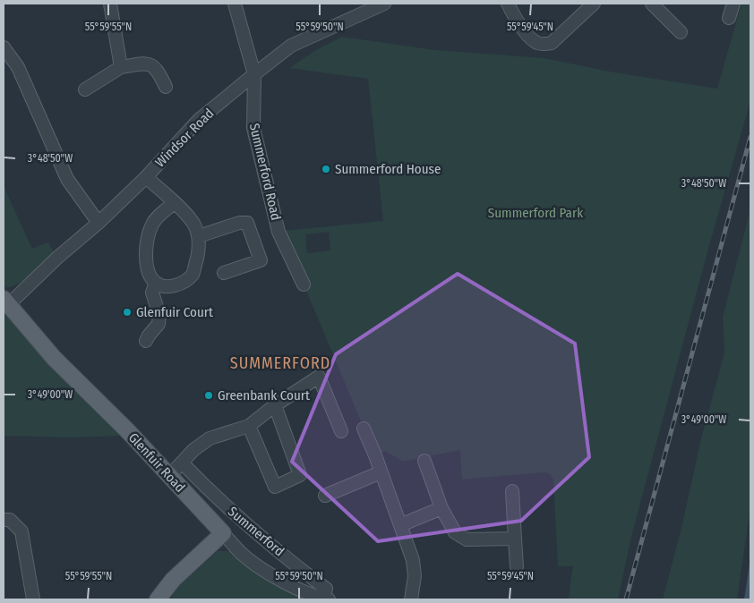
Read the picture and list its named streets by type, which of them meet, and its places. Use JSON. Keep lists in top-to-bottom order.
{
  "streets": {
    "main road": ["Glenfuir Road"],
    "street": ["Windsor Road", "Summerford Road", "Summerford"]
  },
  "crossings": [
    ["Windsor Road", "Summerford Road"],
    ["Windsor Road", "Glenfuir Road"],
    ["Glenfuir Road", "Summerford"]
  ],
  "districts": ["SUMMERFORD"],
  "parks": ["Summerford Park"],
  "places": ["Summerford House", "Glenfuir Court", "Greenbank Court"],
  "coordinates": [
    "55°59'55\"N",
    "55°59'50\"N",
    "55°59'45\"N",
    "3°48'50\"W",
    "3°49'00\"W"
  ]
}
